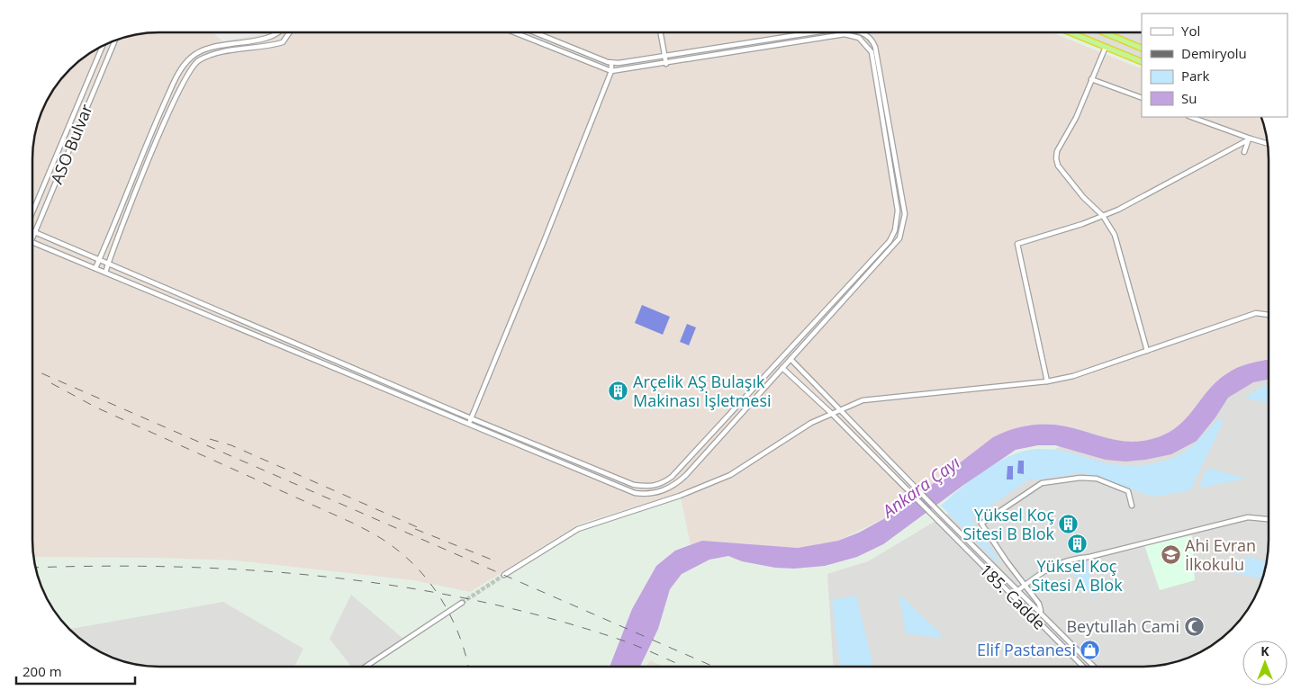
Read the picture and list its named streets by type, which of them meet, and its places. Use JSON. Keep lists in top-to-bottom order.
{
  "streets": {
    "street": ["ASO Bulvar", "185. Cadde"]
  },
  "water": ["Ankara Çayı"],
  "places": {
    "building": ["Arçelik AŞ Bulaşık Makinası İşletmesi", "Yüksel Koç Sitesi B Blok", "Yüksel Koç Sitesi A Blok"],
    "school or university": ["Ahi Evran İlkokulu"],
    "mosque": ["Beytullah Cami"],
    "shop": ["Elif Pastanesi"]
  },
  "legend": [
    "Yol",
    "Demiryolu",
    "Park",
    "Su"
  ],
  "scale_bar": "200 m",
  "north": "top"
}
